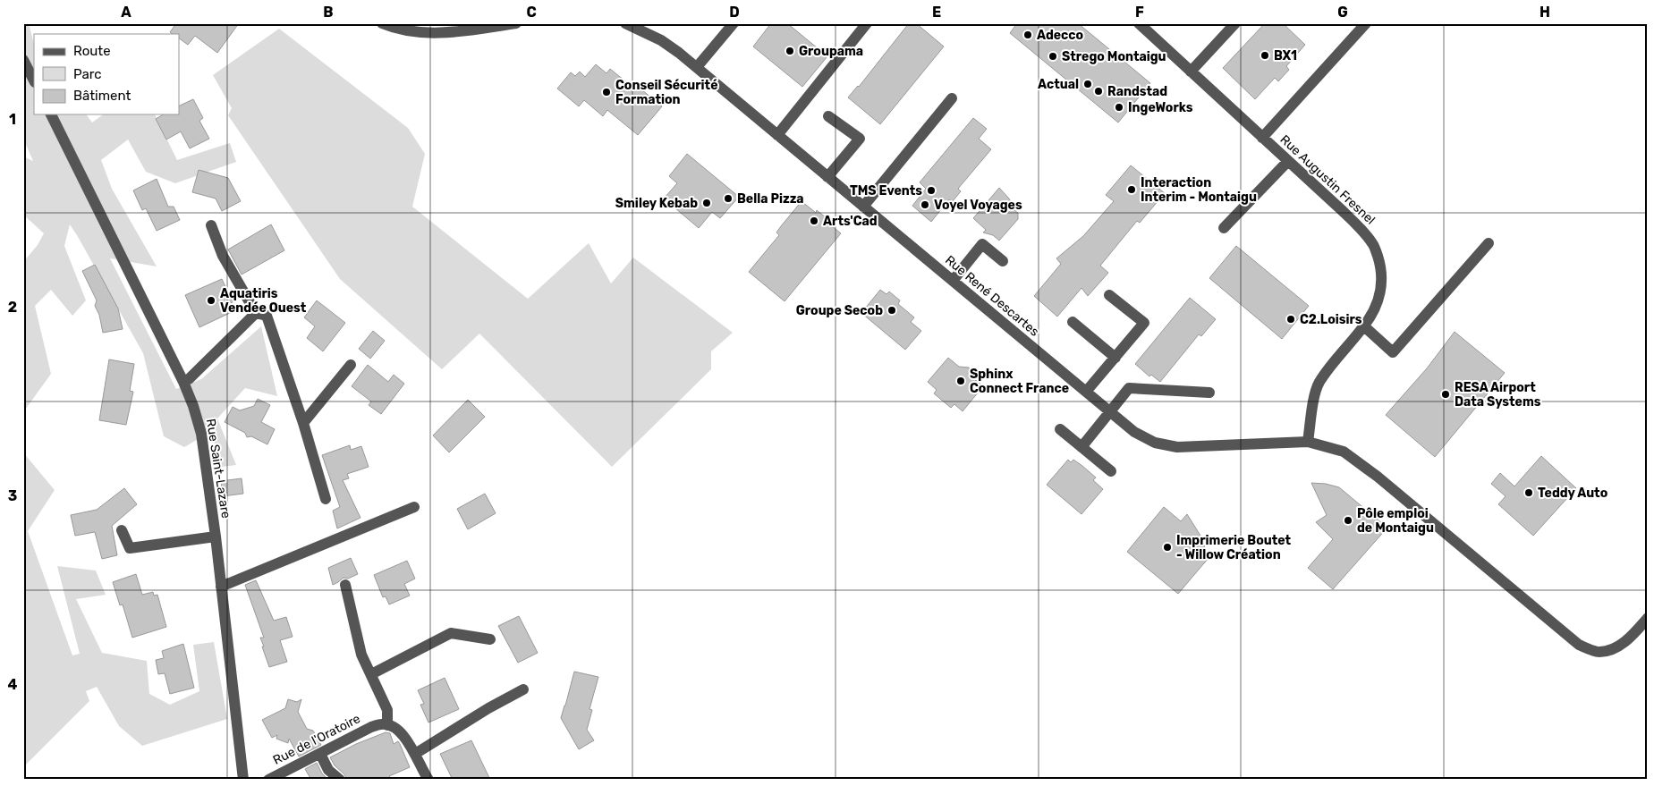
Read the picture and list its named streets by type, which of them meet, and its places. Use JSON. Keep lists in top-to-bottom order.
{
  "streets": {
    "street": [
      "Rue Augustin Fresnel",
      "Rue René Descartes",
      "Rue Saint-Lazare",
      "Rue de l'Oratoire"
    ]
  },
  "crossings": [
    ["Rue Augustin Fresnel", "Rue René Descartes"]
  ],
  "places": [
    "Adecco",
    "Groupama",
    "BX1",
    "Strego Montaigu",
    "Actual",
    "Randstad",
    "Conseil Sécurité Formation",
    "IngeWorks",
    "Interaction Interim - Montaigu",
    "TMS Events",
    "Bella Pizza",
    "Smiley Kebab",
    "Voyel Voyages",
    "Arts'Cad",
    "Aquatiris Vendée Ouest",
    "Groupe Secob",
    "C2.Loisirs",
    "Sphinx Connect France",
    "RESA Airport Data Systems",
    "Teddy Auto",
    "Pôle emploi de Montaigu",
    "Imprimerie Boutet - Willow Création"
  ],
  "legend": ["Route", "Parc", "Bâtiment"],
  "grid": {
    "columns": [
      "A",
      "B",
      "C",
      "D",
      "E",
      "F",
      "G",
      "H"
    ],
    "rows": [
      "1",
      "2",
      "3",
      "4"
    ]
  }
}
